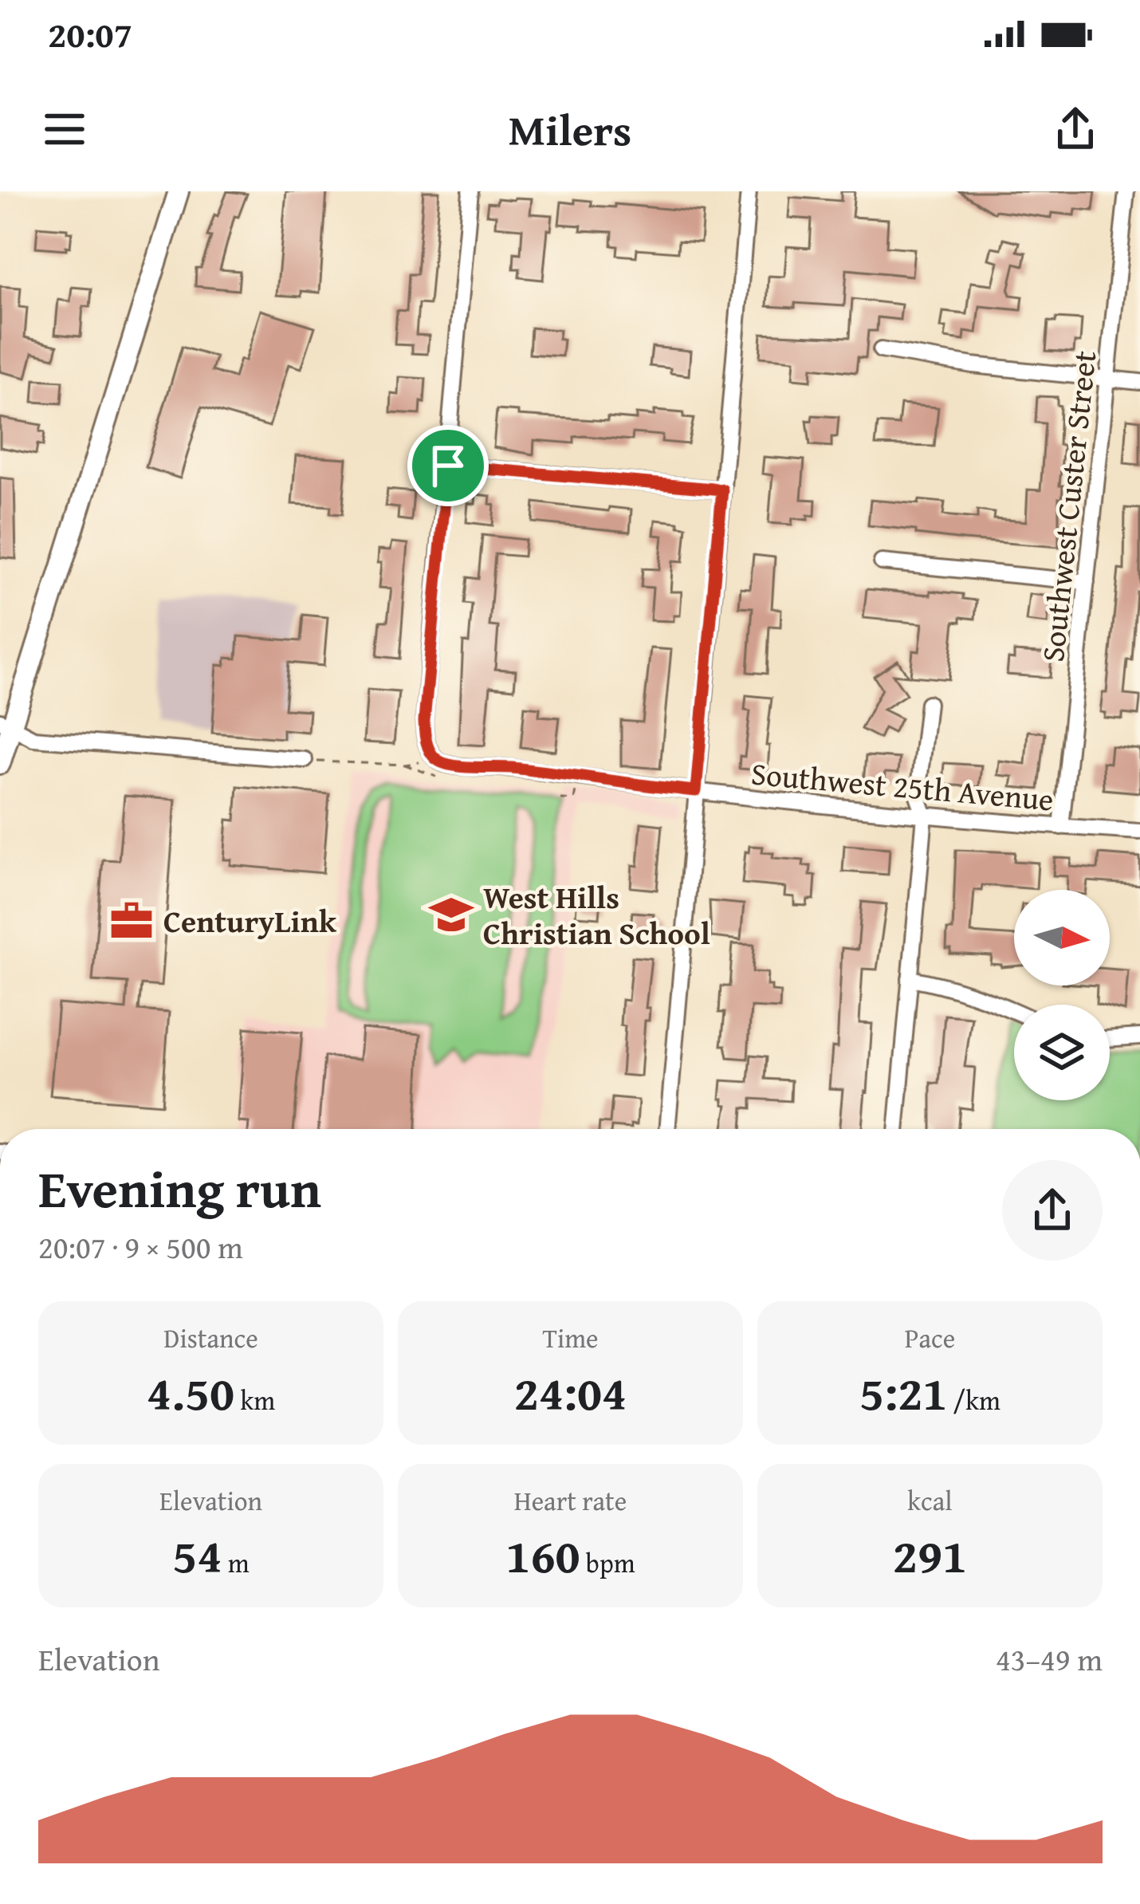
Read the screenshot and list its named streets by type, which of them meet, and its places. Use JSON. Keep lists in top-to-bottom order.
{
  "streets": {
    "street": ["Southwest Custer Street", "Southwest 25th Avenue"]
  },
  "crossings": [
    ["Southwest Custer Street", "Southwest 25th Avenue"]
  ],
  "places": {
    "school or university": ["West Hills Christian School"],
    "office": ["CenturyLink"]
  },
  "north": "right",
  "page": {
    "status": "20:07",
    "header": "Milers",
    "heading": ["Evening run", "20:07 · 9 × 500 m"],
    "stats": [
      ["Distance", "4.50 km"],
      ["Time", "24:04"],
      ["Pace", "5:21 /km"],
      ["Elevation", "54 m"],
      ["Heart rate", "160 bpm"],
      ["kcal", "291"]
    ],
    "chart": ["Elevation", "43–49 m"]
  }
}
